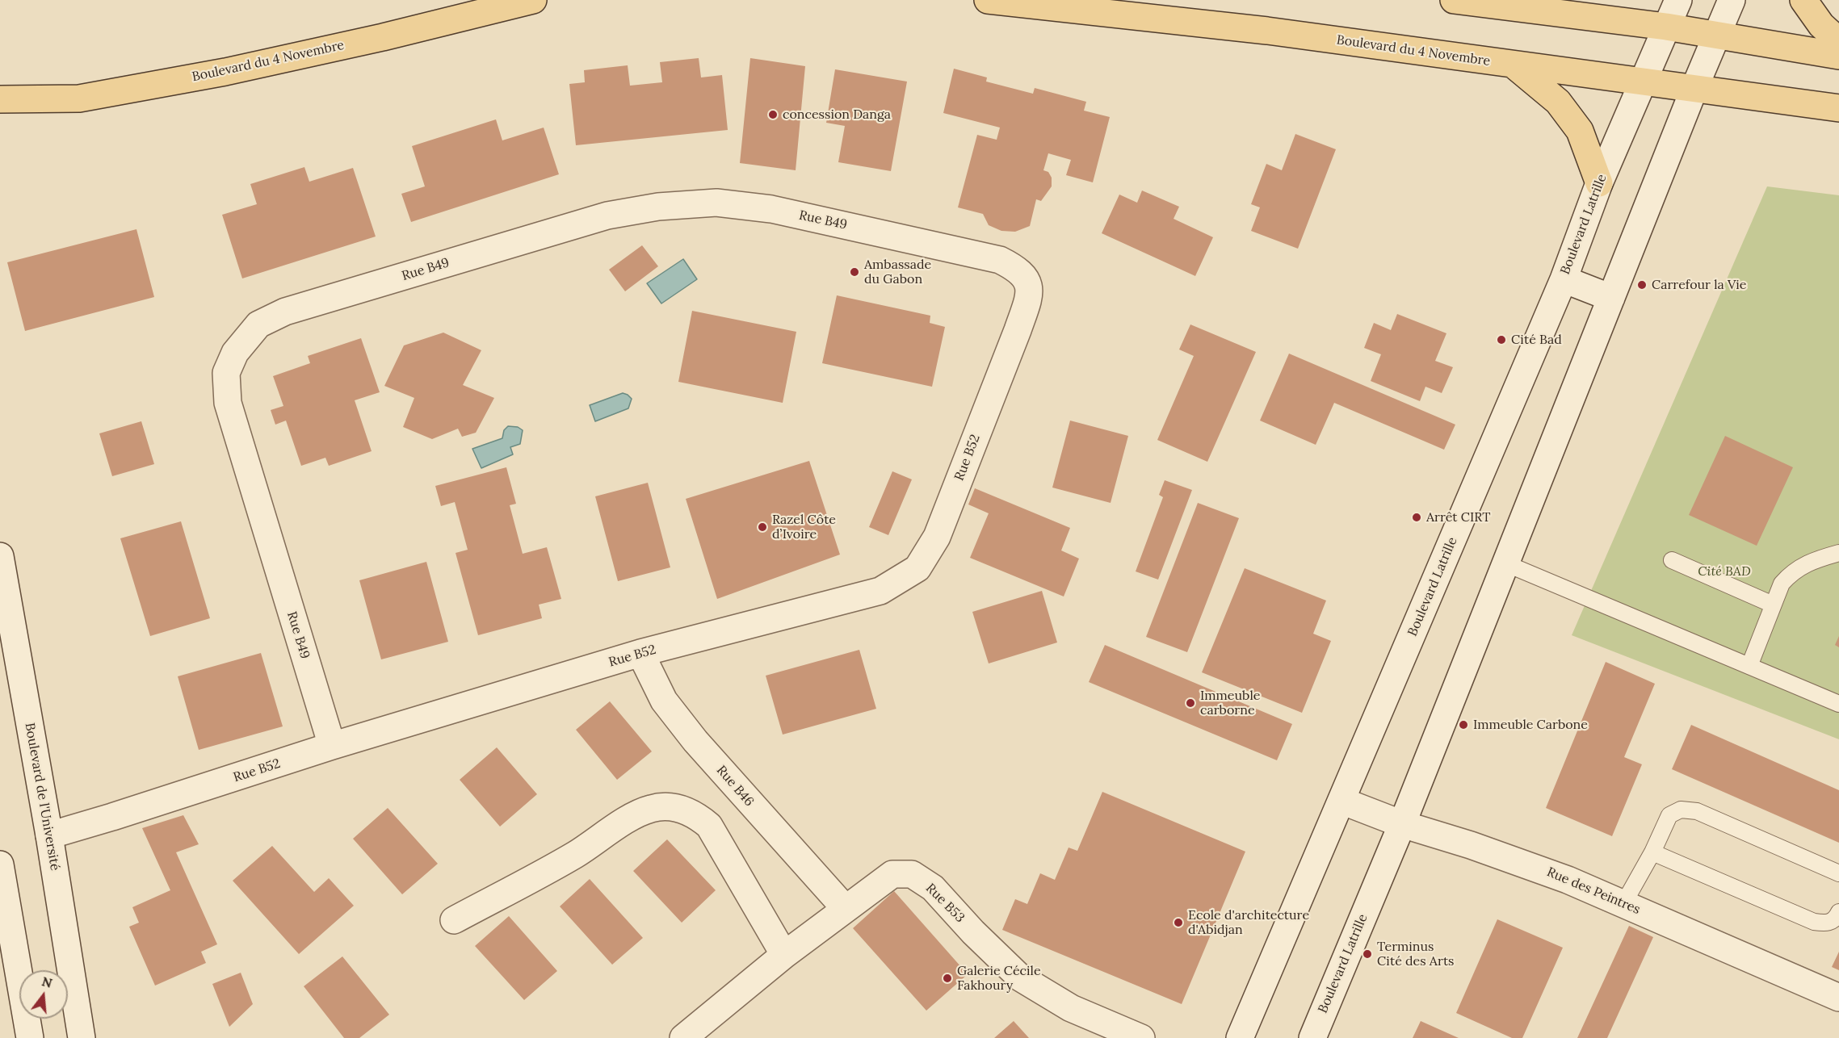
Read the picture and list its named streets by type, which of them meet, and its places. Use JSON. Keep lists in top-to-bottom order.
{
  "streets": {
    "main road": ["Boulevard du 4 Novembre"],
    "street": [
      "Rue B49",
      "Boulevard Latrille",
      "Rue B52",
      "Rue B46",
      "Boulevard de l'Université",
      "Rue des Peintres",
      "Rue B53"
    ]
  },
  "crossings": [
    ["Boulevard du 4 Novembre", "Boulevard Latrille"],
    ["Rue B49", "Rue B52"],
    ["Boulevard Latrille", "Rue des Peintres"],
    ["Rue B52", "Rue B46"],
    ["Rue B52", "Boulevard de l'Université"],
    ["Rue B46", "Rue B53"]
  ],
  "parks": ["Cité BAD"],
  "places": [
    "concession Danga",
    "Ambassade du Gabon",
    "Carrefour la Vie",
    "Cité Bad",
    "Arrêt CIRT",
    "Razel Côte d’Ivoire",
    "Immeuble carborne",
    "Immeuble Carbone",
    "Ecole d'architecture d'Abidjan",
    "Terminus Cité des Arts",
    "Galerie Cécile Fakhoury"
  ],
  "north": "top"
}
